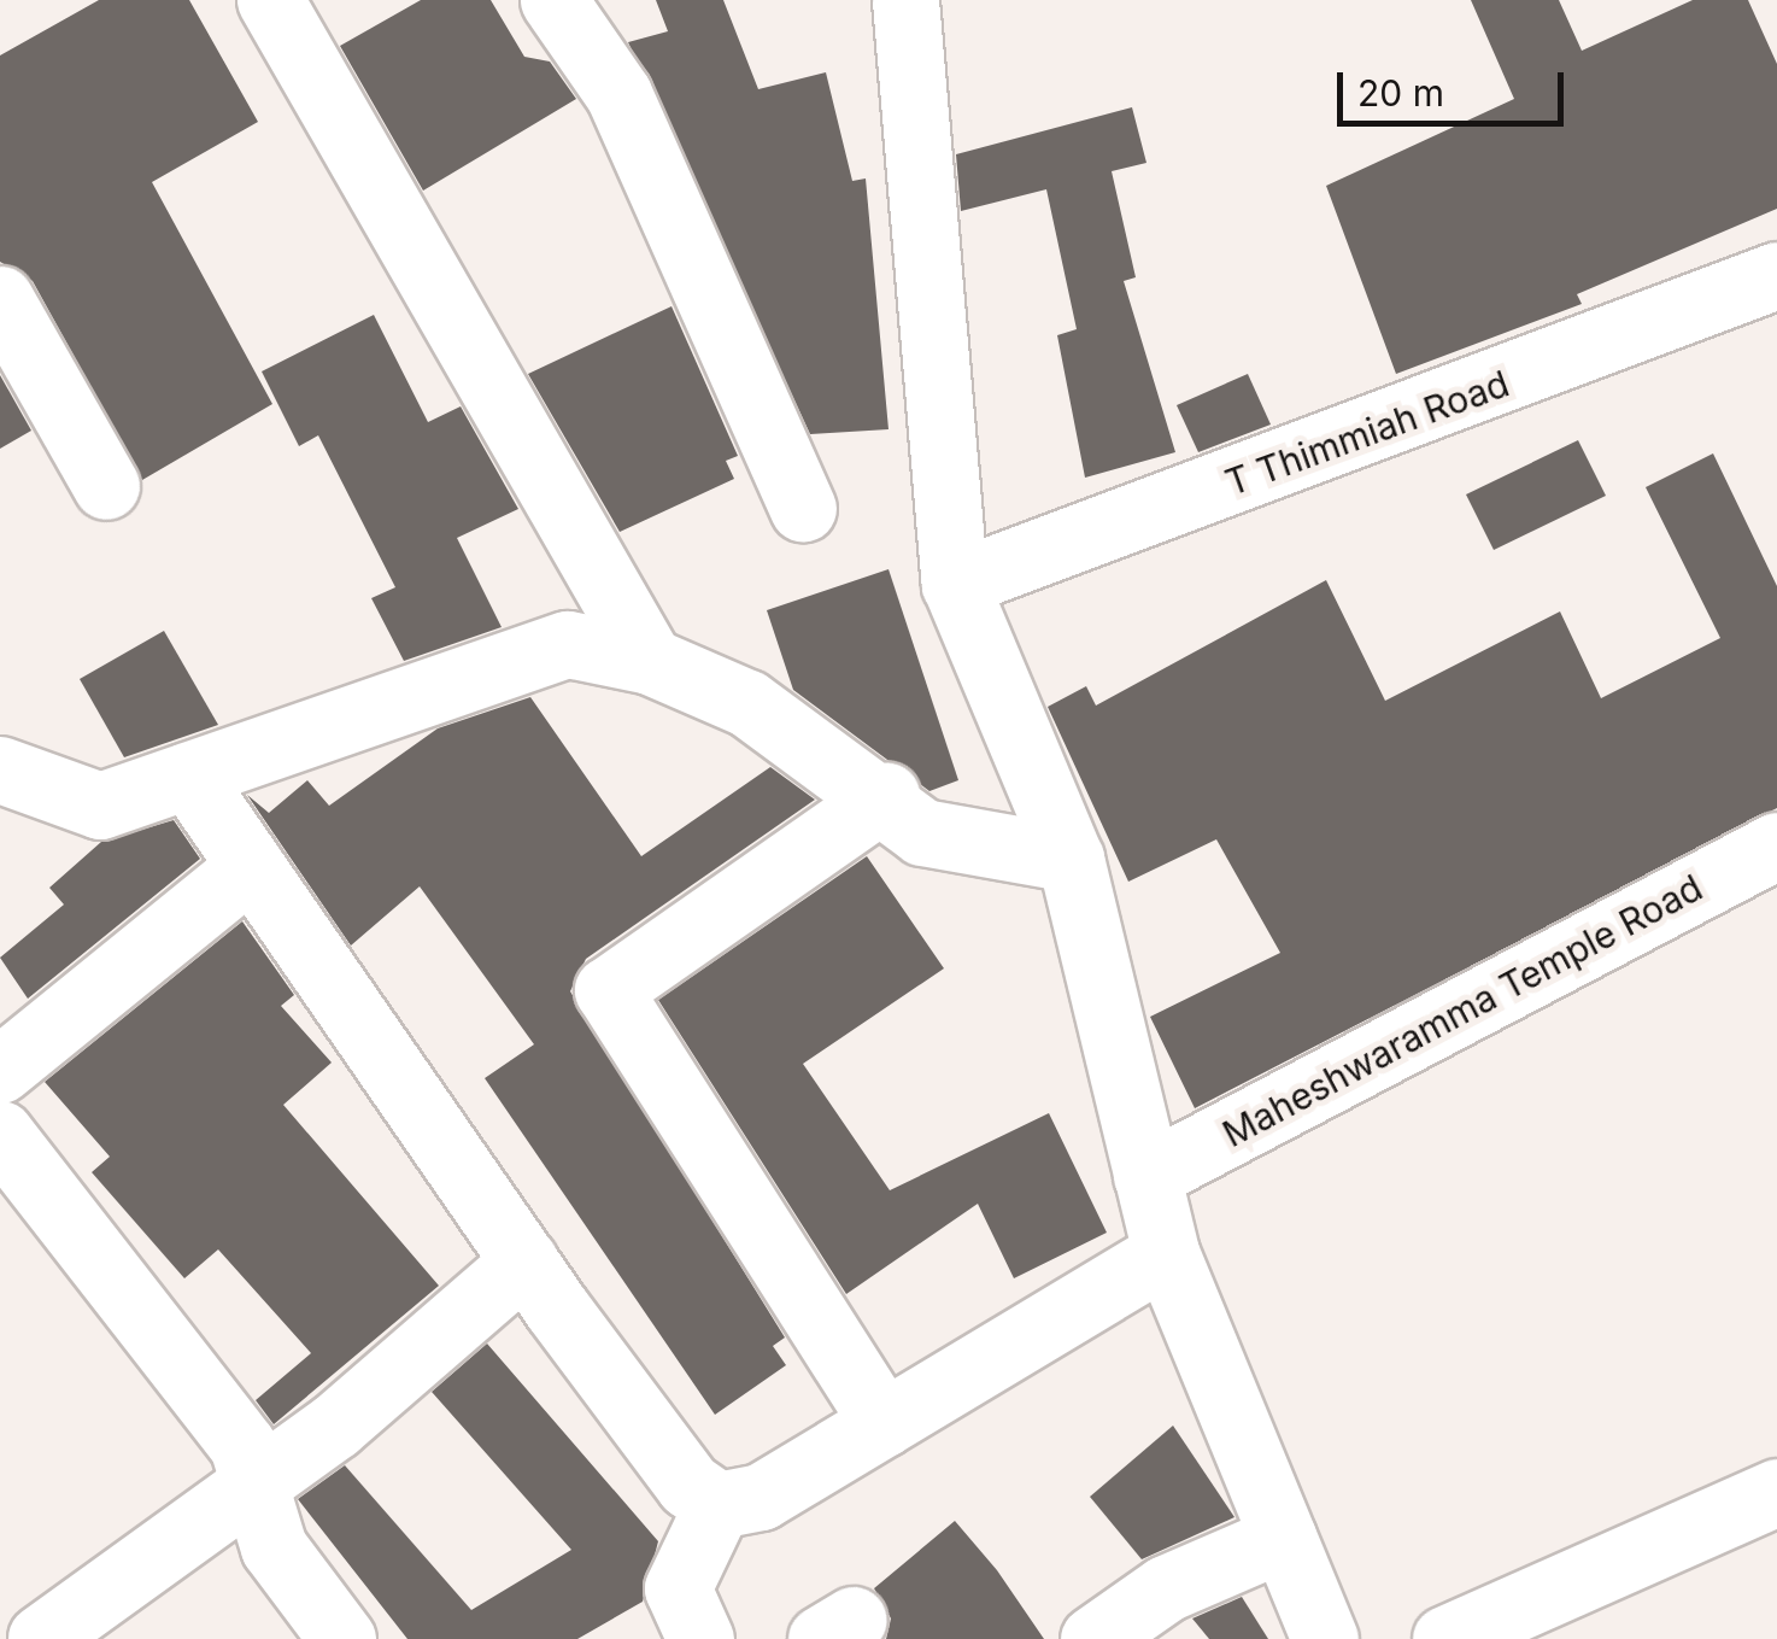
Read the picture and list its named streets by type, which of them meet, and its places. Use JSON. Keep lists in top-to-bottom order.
{
  "streets": {
    "street": ["T Thimmiah Road", "Maheshwaramma Temple Road"]
  },
  "scale_bar": "20 m"
}
